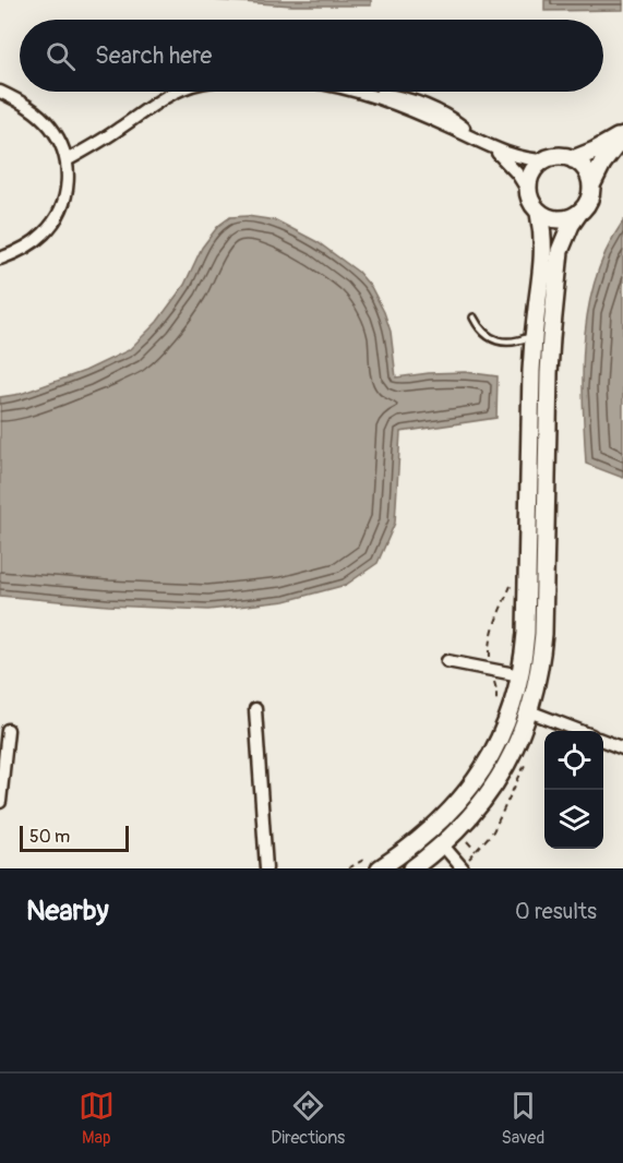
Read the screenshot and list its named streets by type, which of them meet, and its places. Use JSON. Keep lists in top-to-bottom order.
{
  "scale_bar": "50 m",
  "page": {
    "search": "Search here",
    "scale": "50 m",
    "heading": ["Nearby", "0 results"],
    "nav": ["Map", "Directions", "Saved"]
  }
}
